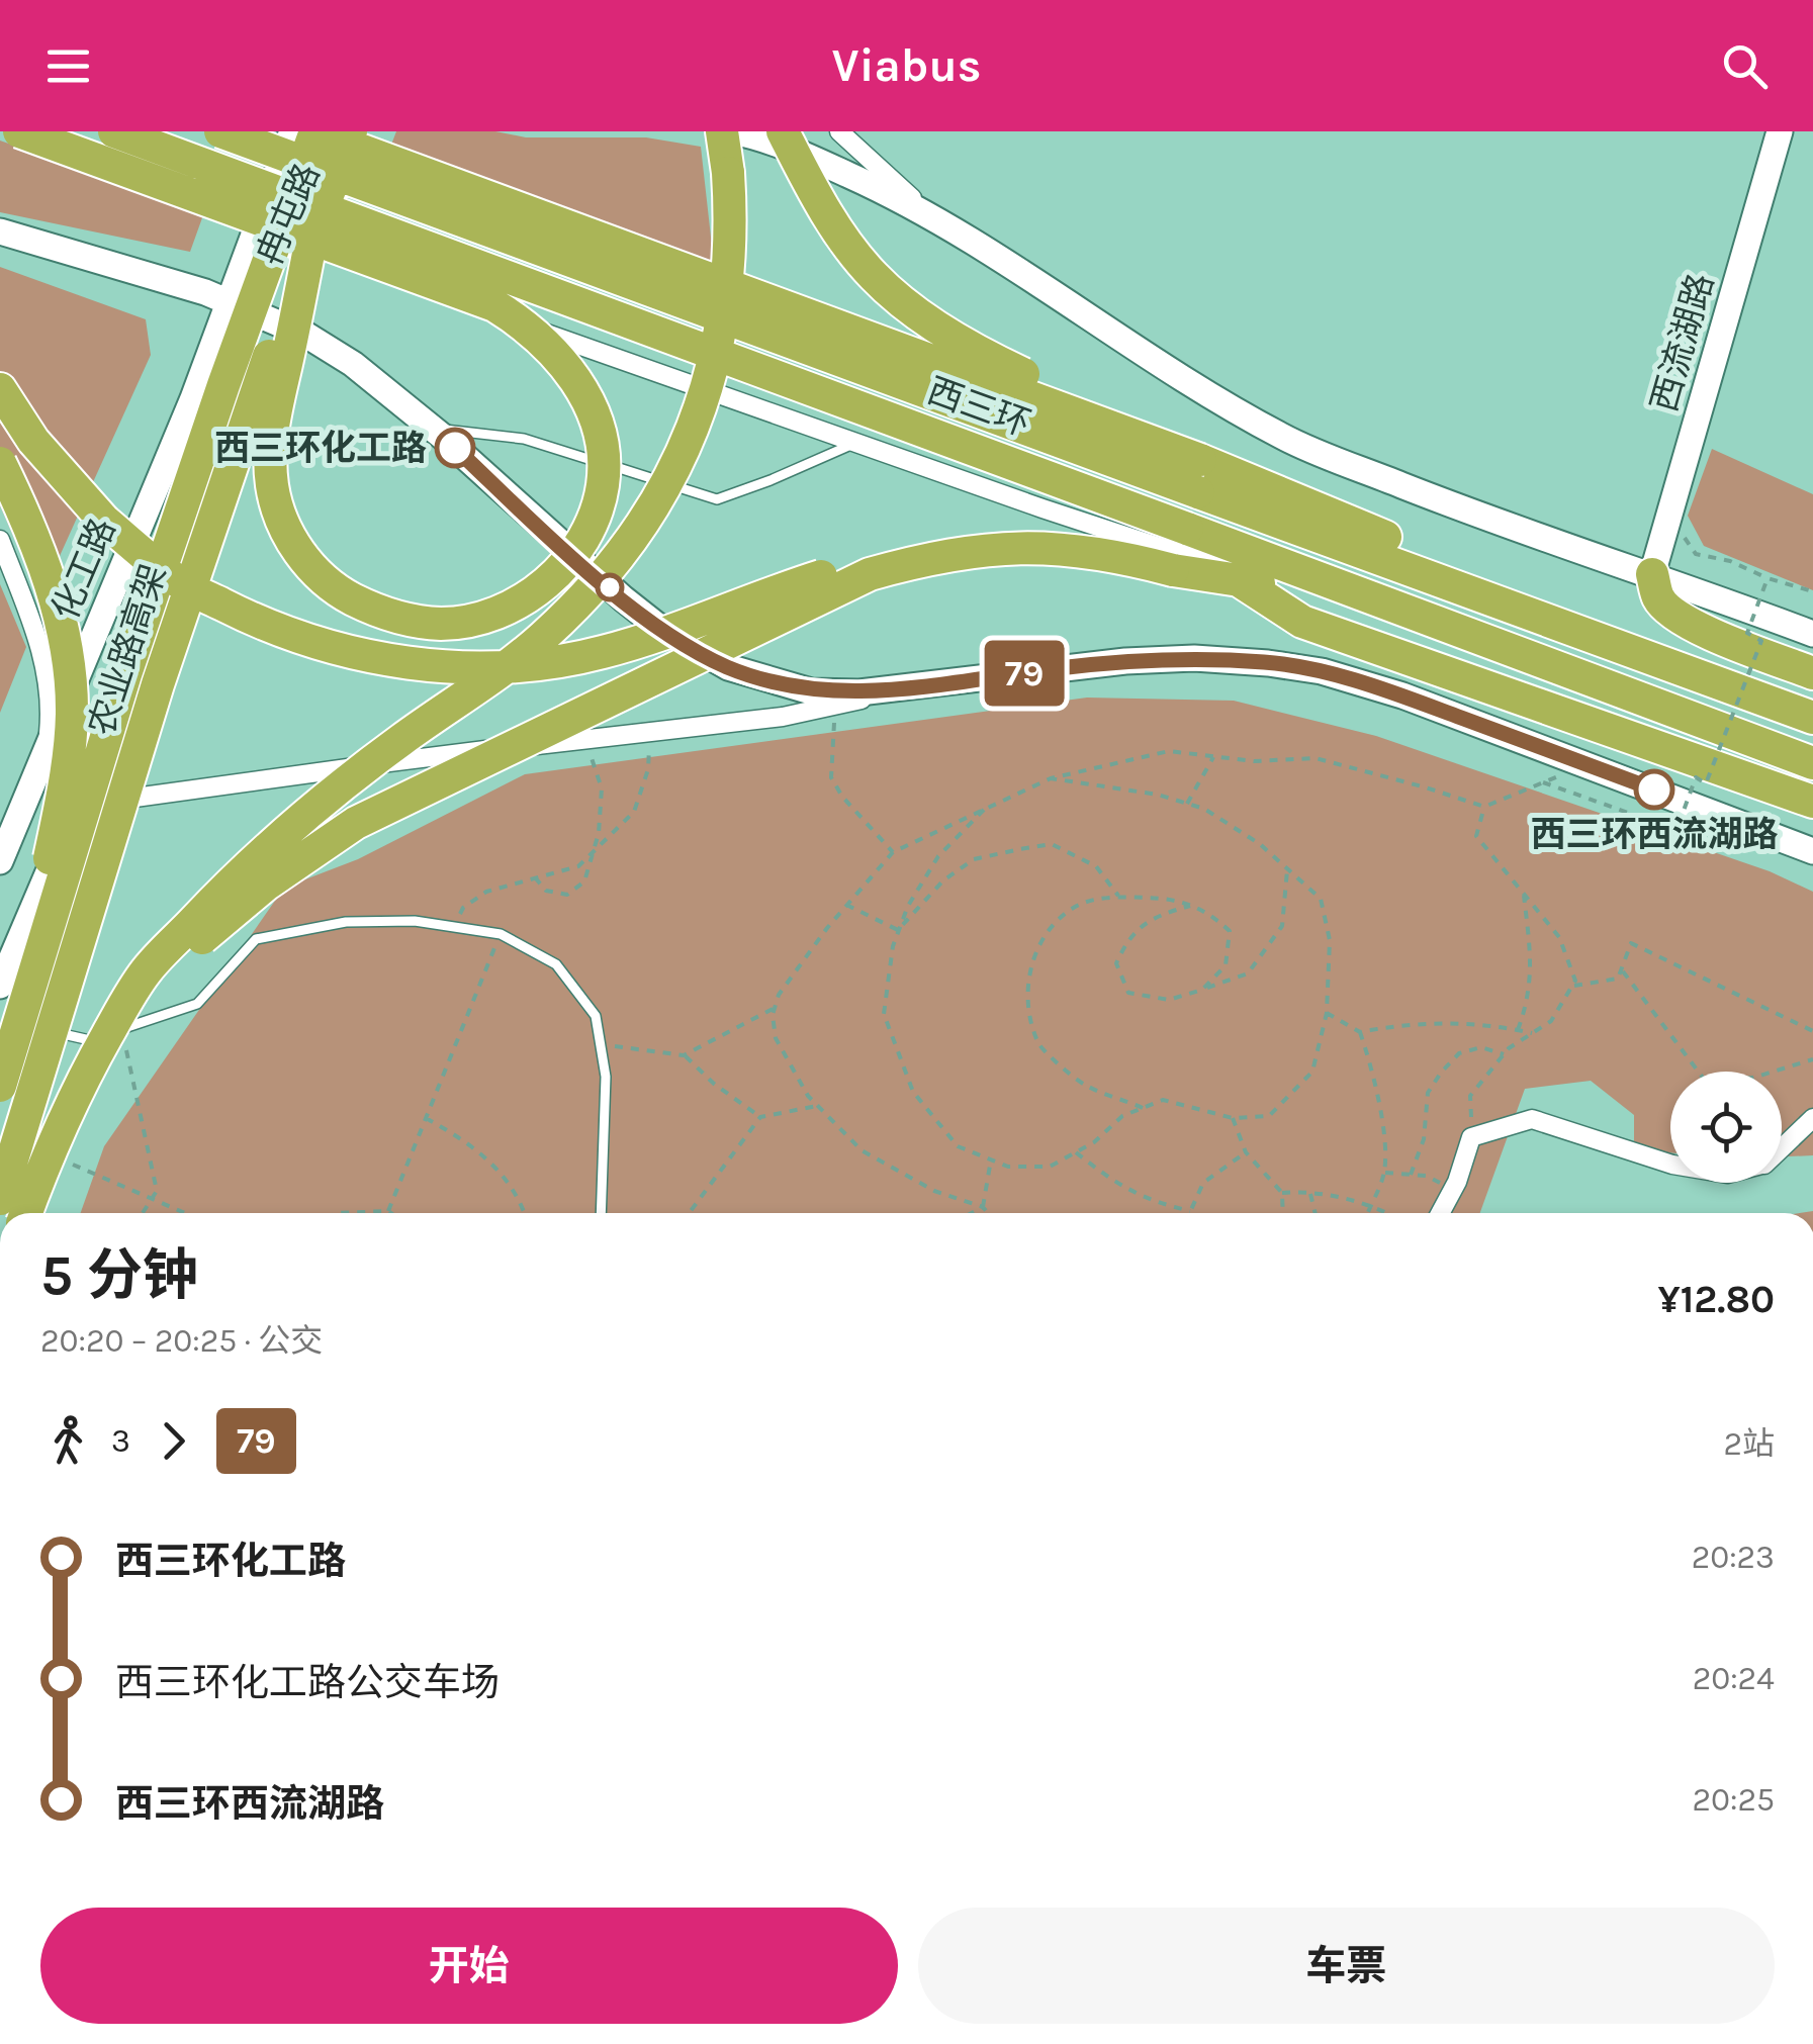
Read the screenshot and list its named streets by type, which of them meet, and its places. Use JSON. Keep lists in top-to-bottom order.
{
  "streets": {
    "highway": ["西三环", "农业路高架"],
    "main road": ["冉屯路", "西流湖路", "化工路"]
  },
  "crossings": [
    ["冉屯路", "化工路"],
    ["冉屯路", "农业路高架"]
  ],
  "places": ["西三环化工路", "西三环西流湖路"],
  "lines": ["bus line 79"],
  "page": {
    "header": "Viabus",
    "on_map": "79",
    "heading": ["5 分钟", "20:20 – 20:25 · 公交", "¥12.80"],
    "legs": ["3", "79", "2站"],
    "list": [
      {
        "name": "西三环化工路",
        "value": "20:23"
      },
      {
        "name": "西三环化工路公交车场",
        "value": "20:24"
      },
      {
        "name": "西三环西流湖路",
        "value": "20:25"
      }
    ],
    "buttons": ["开始", "车票"]
  }
}
